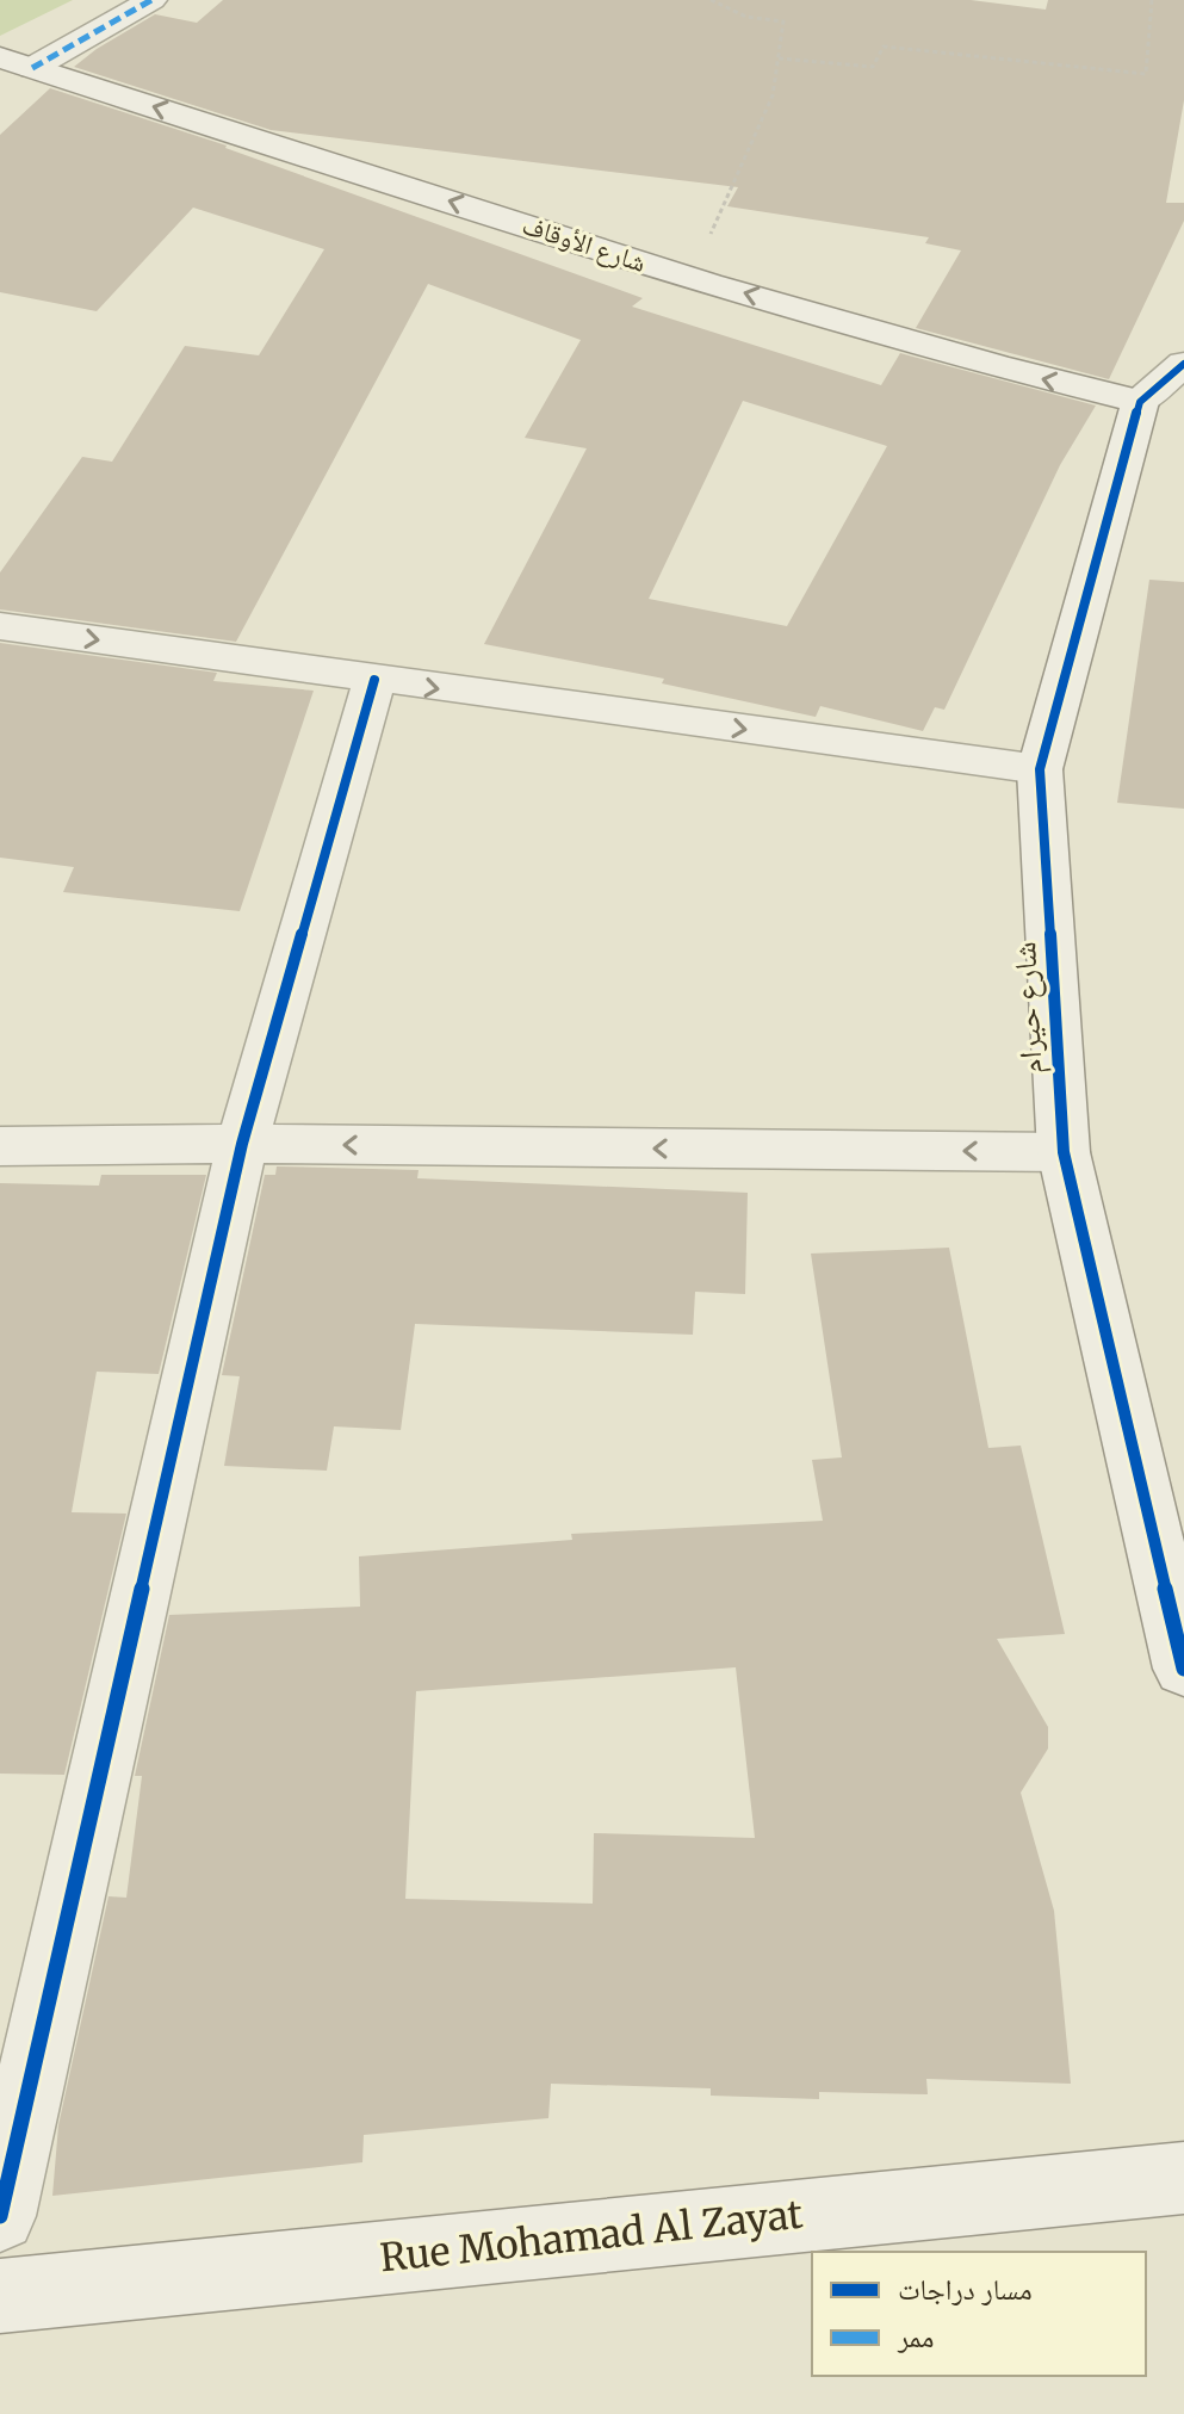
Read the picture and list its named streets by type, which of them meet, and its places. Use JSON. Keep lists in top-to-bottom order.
{
  "streets": {
    "street": ["شارع الأوقاف", "شارع حيرام", "Rue Mohamad Al Zayat"]
  },
  "crossings": [
    ["شارع الأوقاف", "شارع حيرام"]
  ],
  "legend": ["مسار دراجات", "ممر"]
}
